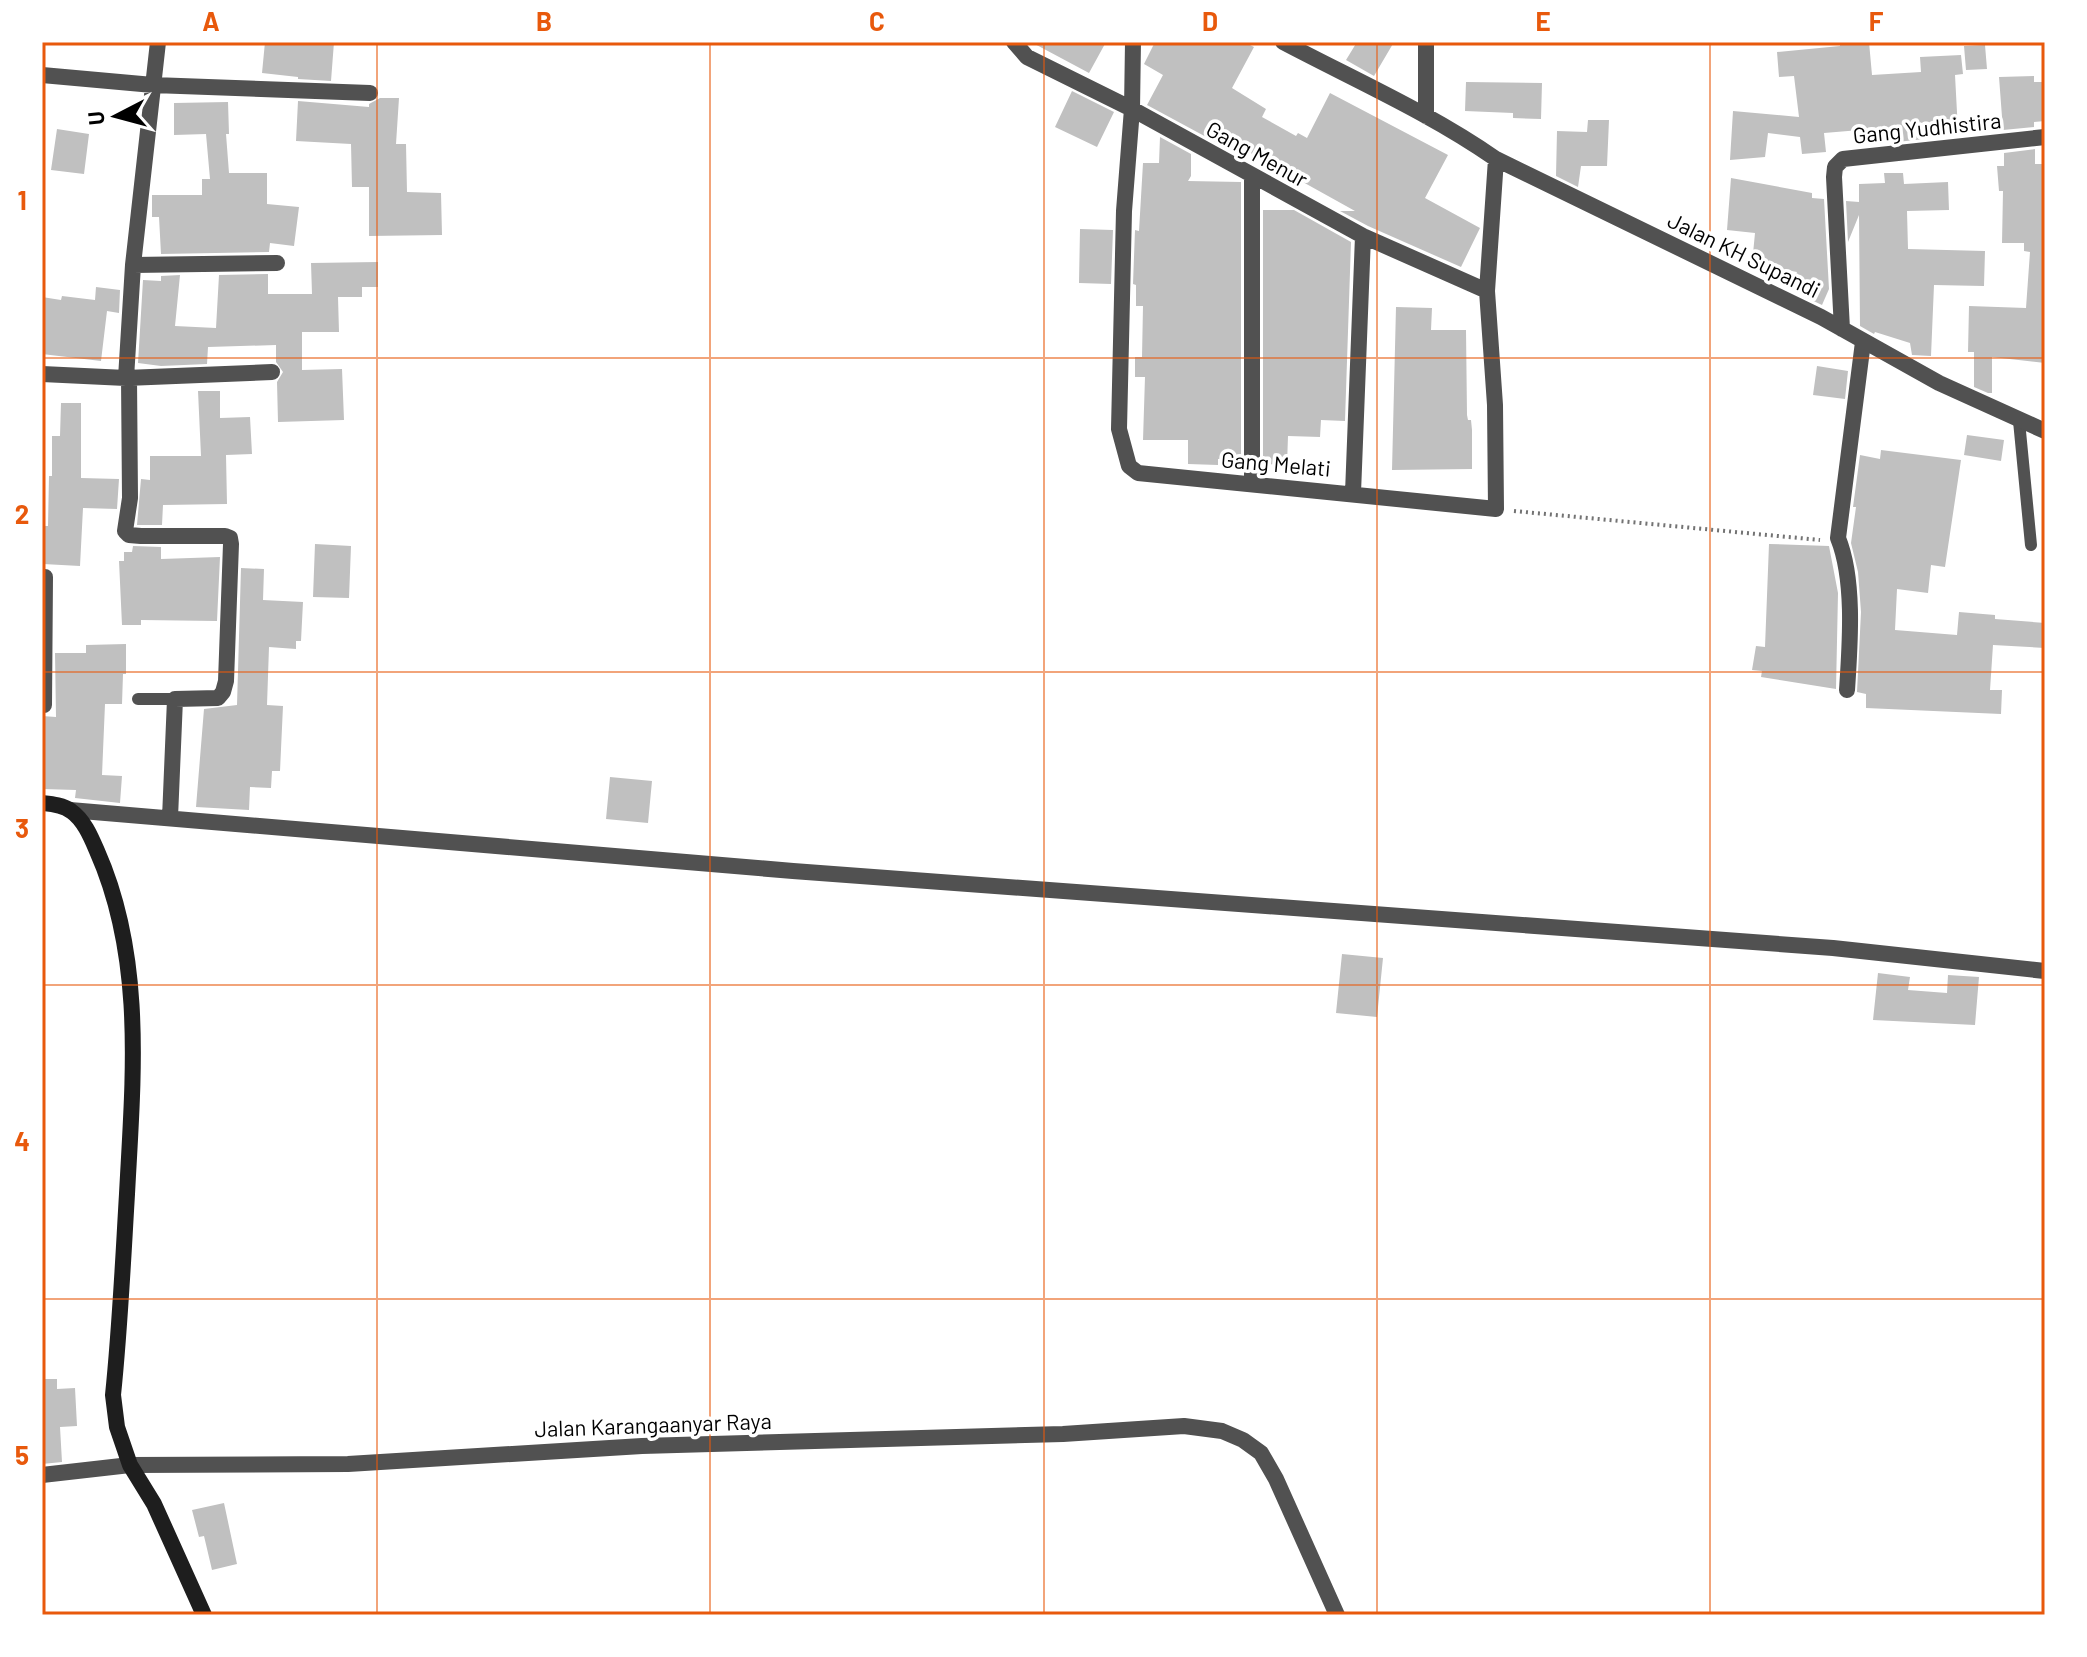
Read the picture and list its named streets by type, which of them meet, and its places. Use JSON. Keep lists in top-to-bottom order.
{
  "streets": {
    "street": [
      "Gang Yudhistira",
      "Gang Menur",
      "Jalan KH Supandi",
      "Gang Melati",
      "Jalan Karangaanyar Raya"
    ]
  },
  "crossings": [
    ["Gang Yudhistira", "Jalan KH Supandi"],
    ["Gang Menur", "Gang Melati"]
  ],
  "north": "left",
  "grid": {
    "columns": [
      "A",
      "B",
      "C",
      "D",
      "E",
      "F"
    ],
    "rows": [
      "1",
      "2",
      "3",
      "4",
      "5"
    ]
  }
}
